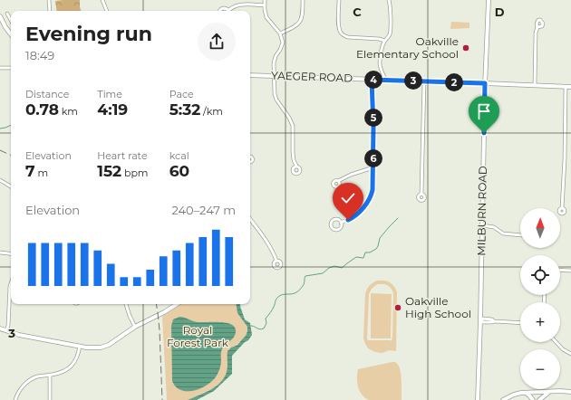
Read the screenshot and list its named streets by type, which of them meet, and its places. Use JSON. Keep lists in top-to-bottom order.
{
  "streets": {
    "street": ["YAEGER ROAD", "MILBURN ROAD"]
  },
  "crossings": [
    ["YAEGER ROAD", "MILBURN ROAD"]
  ],
  "parks": ["Royal Forest Park"],
  "places": ["Oakville Elementary School", "Oakville High School"],
  "north": "top",
  "page": {
    "heading": ["Evening run", "18:49"],
    "pins": [
      "4",
      "3",
      "2",
      "5",
      "6"
    ],
    "stats": [
      ["Distance", "0.78 km"],
      ["Time", "4:19"],
      ["Pace", "5:32 /km"],
      ["Elevation", "7 m"],
      ["Heart rate", "152 bpm"],
      ["kcal", "60"]
    ],
    "chart": ["Elevation", "240–247 m"],
    "map_buttons": ["+", "−"]
  },
  "grid": {
    "columns": ["C", "D"],
    "rows": ["3"]
  }
}
